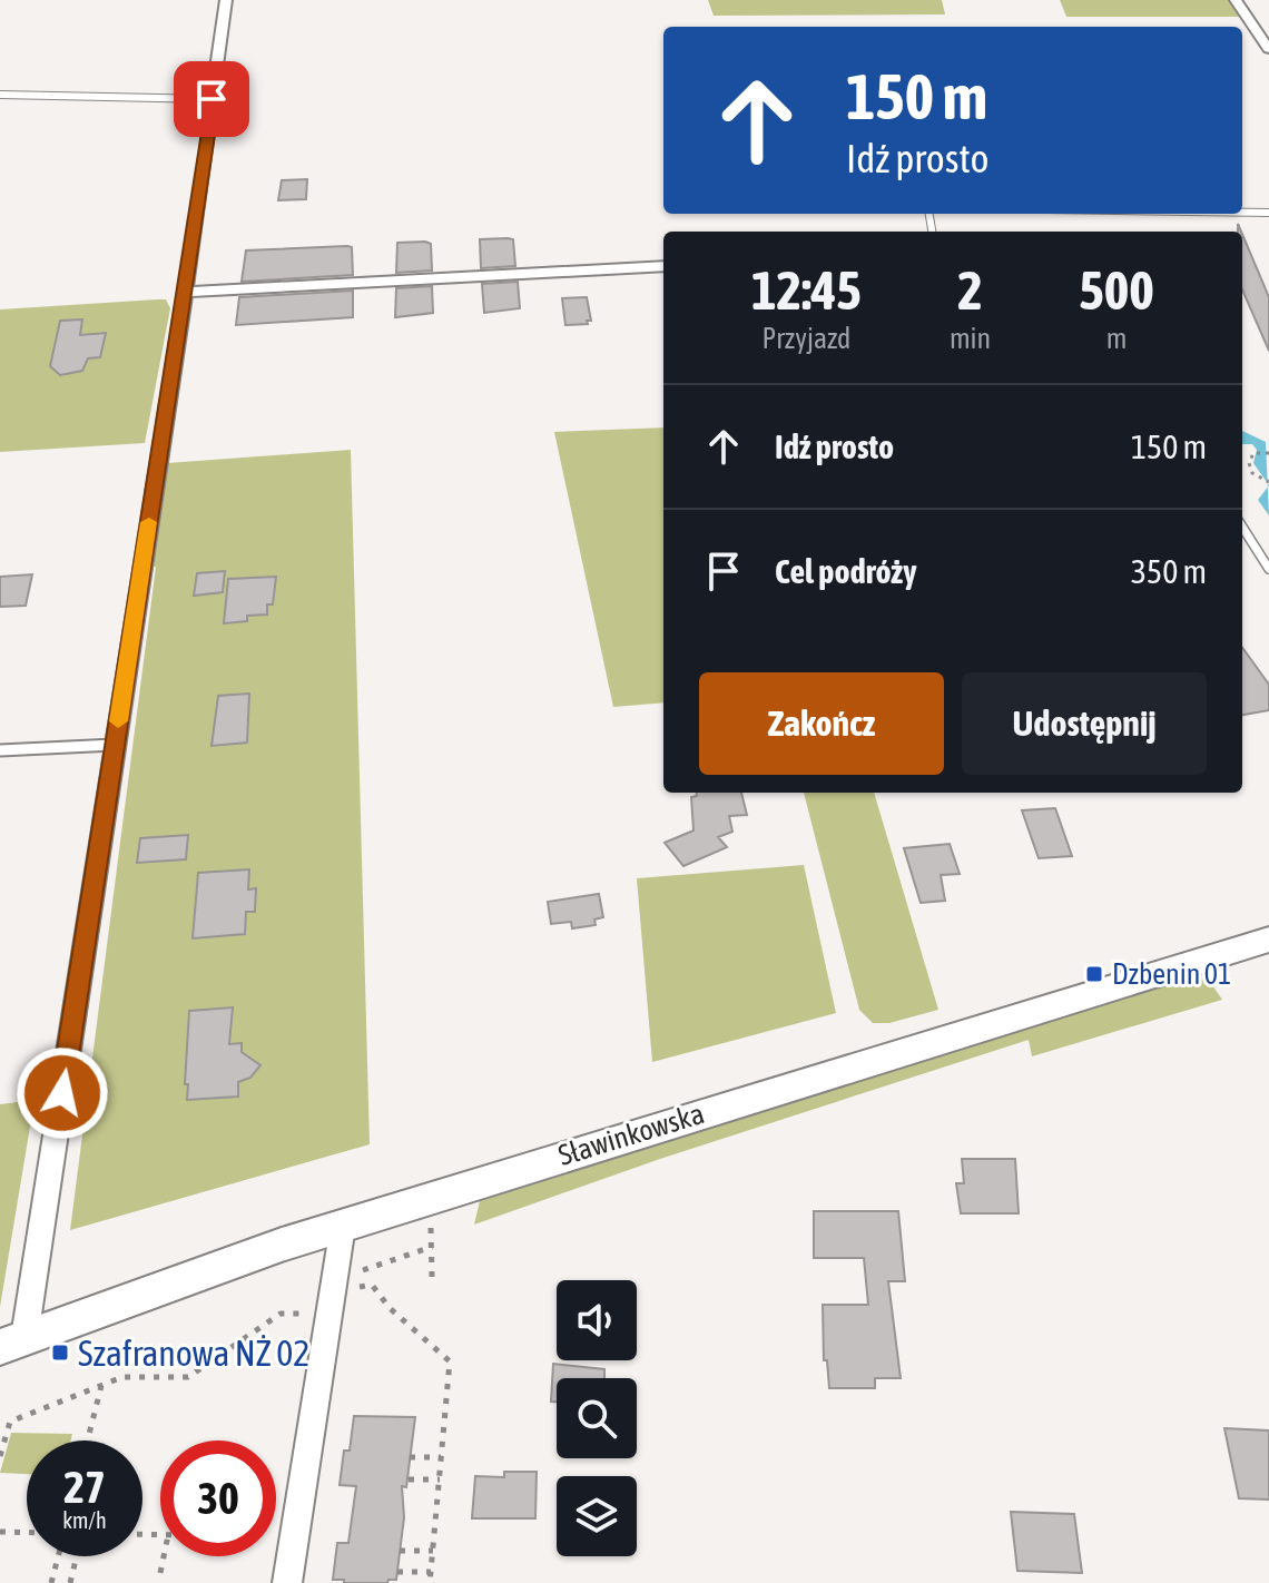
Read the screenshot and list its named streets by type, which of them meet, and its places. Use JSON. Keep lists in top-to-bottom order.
{
  "streets": {
    "street": ["Sławinkowska"]
  },
  "places": {
    "transit": ["Dzbenin 01", "Szafranowa NŻ 02"]
  },
  "page": {
    "turn": ["150 m", "Idź prosto"],
    "eta": [
      "12:45",
      "Przyjazd",
      "2",
      "min",
      "500",
      "m"
    ],
    "list": [
      {
        "name": "Idź prosto",
        "value": "150 m"
      },
      {
        "name": "Cel podróży",
        "value": "350 m"
      }
    ],
    "buttons": ["Zakończ", "Udostępnij"],
    "speed": "27 km/h",
    "limit": "30"
  }
}
